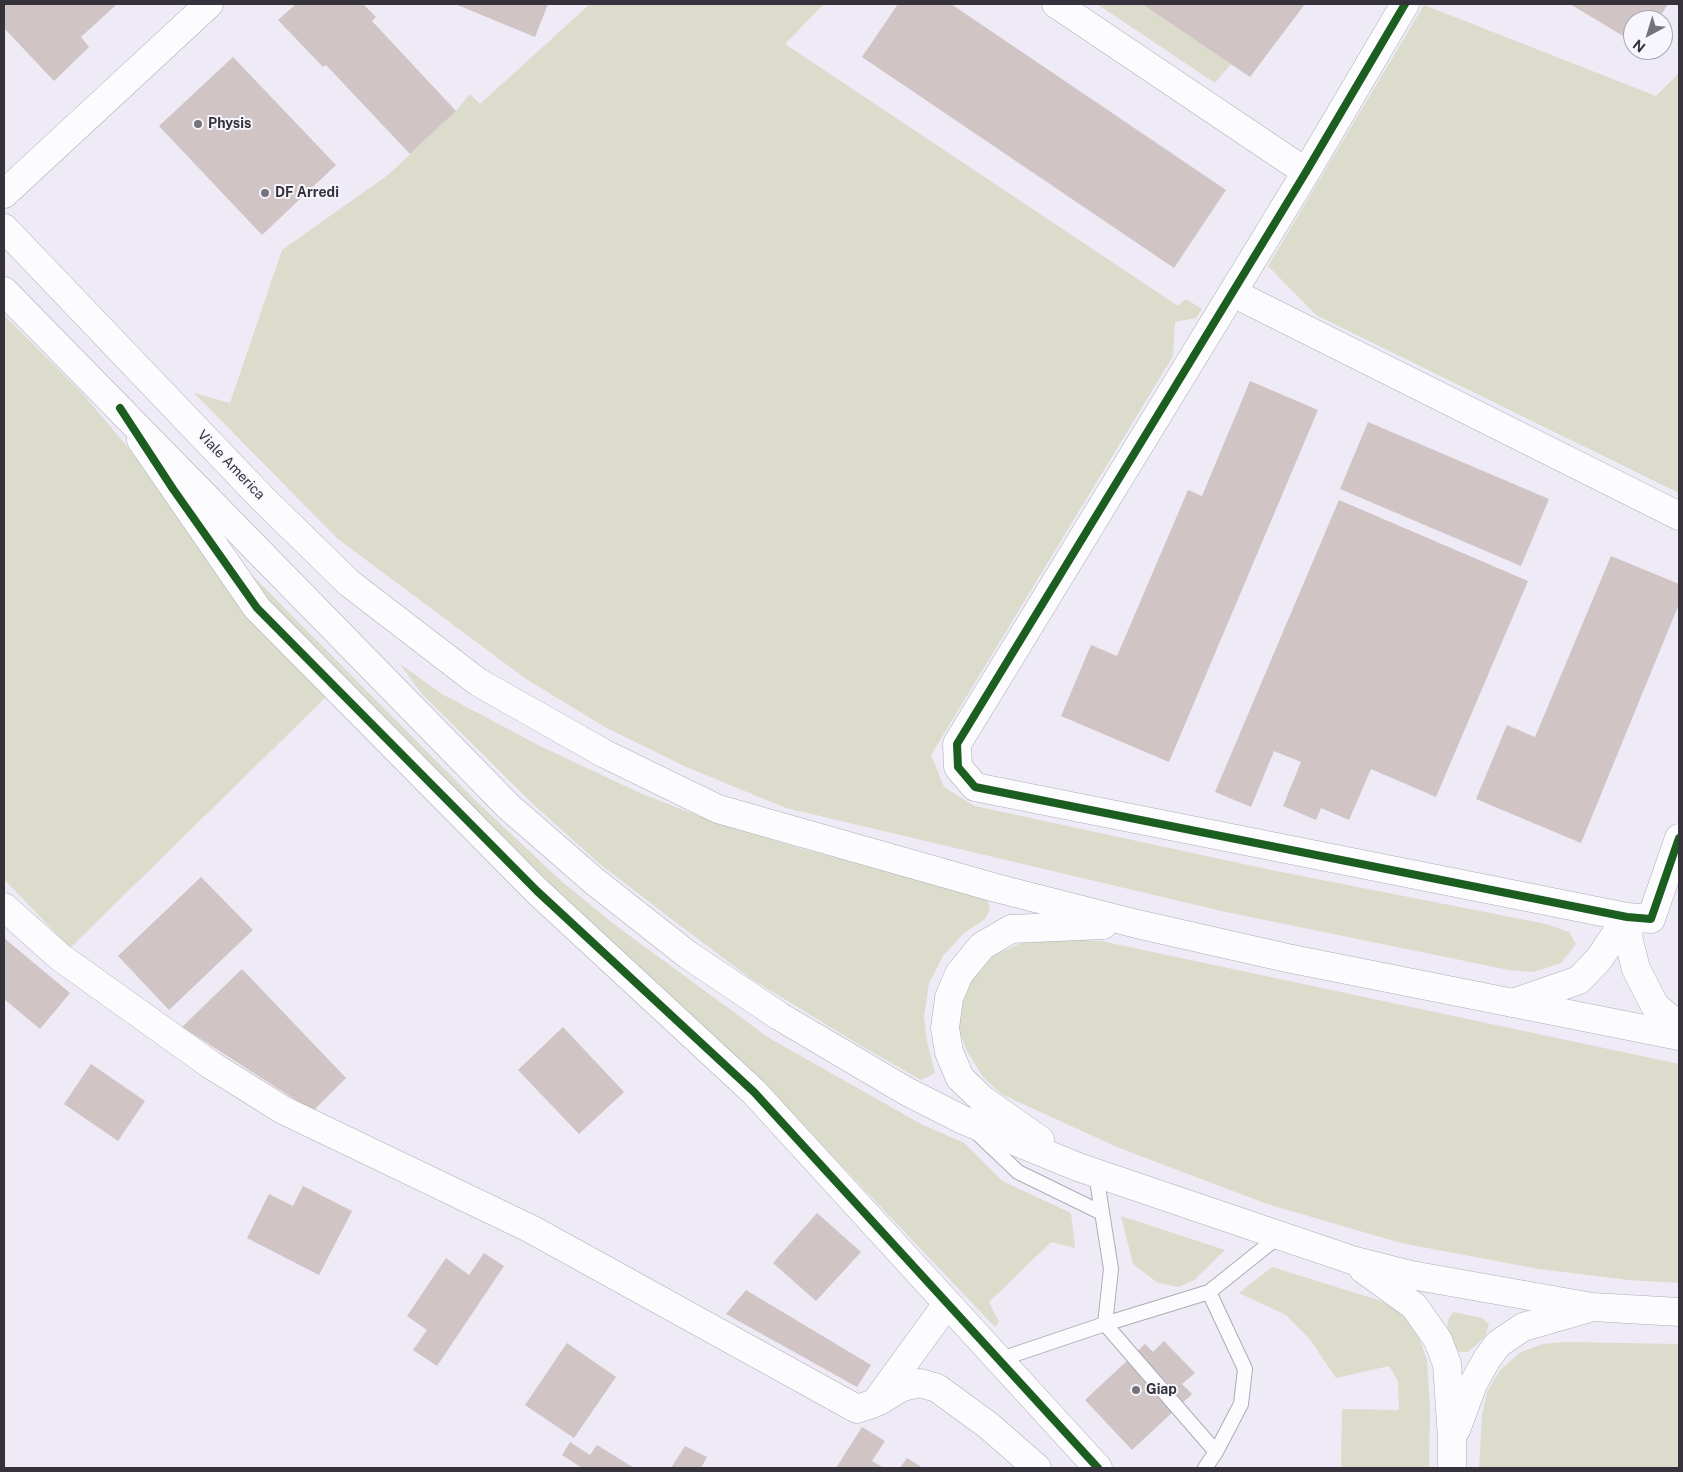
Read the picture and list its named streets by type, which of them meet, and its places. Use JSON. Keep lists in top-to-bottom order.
{
  "streets": {
    "street": ["Viale America"]
  },
  "places": ["Physis", "DF Arredi", "Giap"],
  "north": "bottom left"
}
